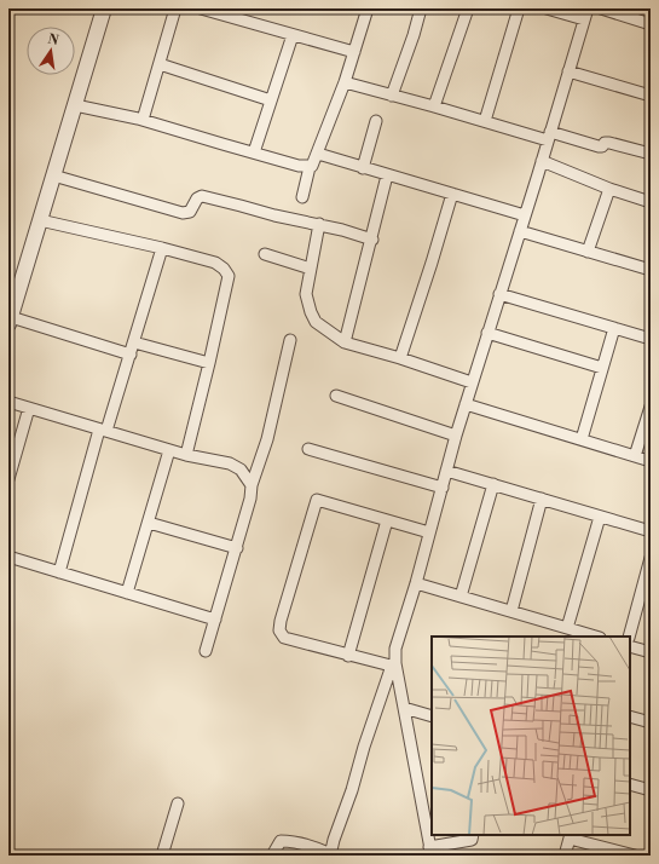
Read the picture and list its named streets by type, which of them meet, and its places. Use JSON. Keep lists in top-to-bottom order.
{
  "north": "top"
}
